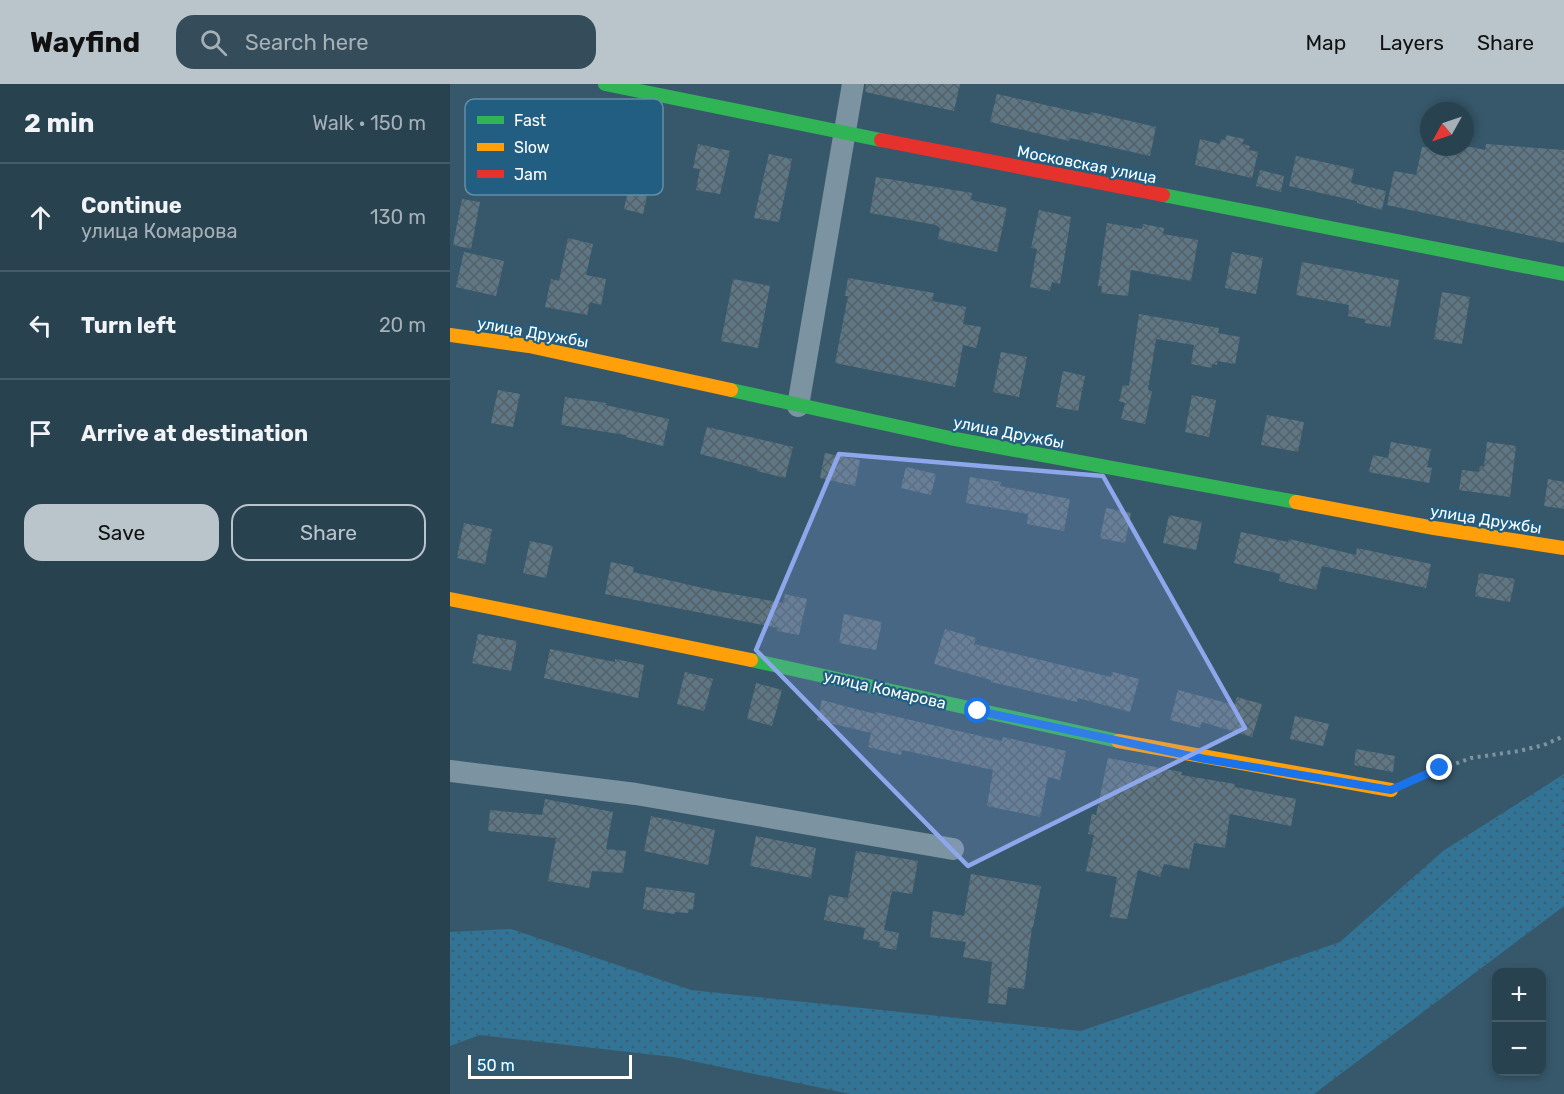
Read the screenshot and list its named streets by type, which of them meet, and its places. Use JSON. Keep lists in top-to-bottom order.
{
  "streets": {
    "street": ["Московская улица", "улица Дружбы", "улица Комарова"]
  },
  "legend": ["Fast", "Slow", "Jam"],
  "scale_bar": "50 m",
  "north": "bottom left",
  "page": {
    "header": "Wayfind",
    "search": "Search here",
    "nav": ["Map", "Layers", "Share"],
    "heading": ["2 min", "Walk · 150 m"],
    "list": [
      ["Continue", "улица Комарова", "130 m"],
      ["Turn left", "20 m"],
      "Arrive at destination"
    ],
    "buttons": ["Save", "Share"],
    "map_buttons": ["+", "−"],
    "scale": "50 m"
  }
}
